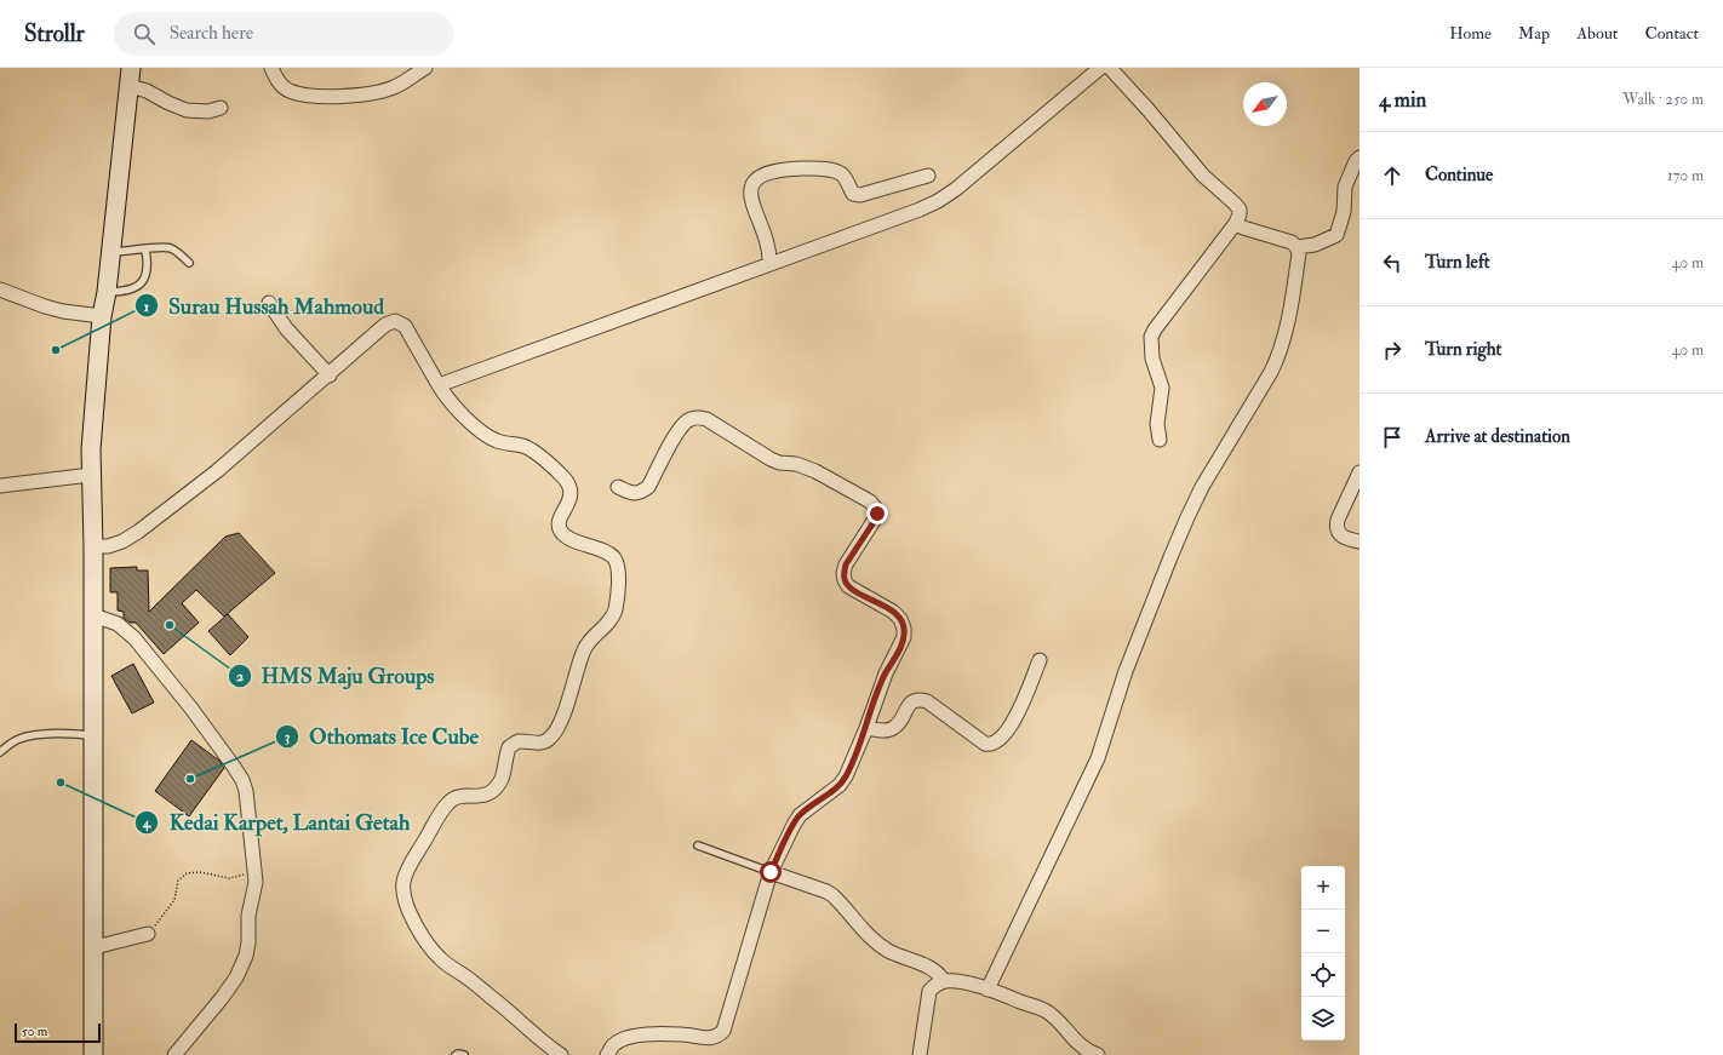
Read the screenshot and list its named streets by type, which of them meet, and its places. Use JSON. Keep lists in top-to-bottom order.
{
  "places": [
    "Surau Hussah Mahmoud",
    "HMS Maju Groups",
    "Othomats Ice Cube",
    "Kedai Karpet, Lantai Getah"
  ],
  "scale_bar": "50 m",
  "north": "bottom left",
  "page": {
    "header": "Strollr",
    "search": "Search here",
    "nav": [
      "Home",
      "Map",
      "About",
      "Contact"
    ],
    "heading": ["4 min", "Walk · 250 m"],
    "list": [
      ["Continue", "170 m"],
      ["Turn left", "40 m"],
      ["Turn right", "40 m"],
      "Arrive at destination"
    ],
    "map_buttons": ["+", "−"],
    "scale": "50 m"
  }
}
